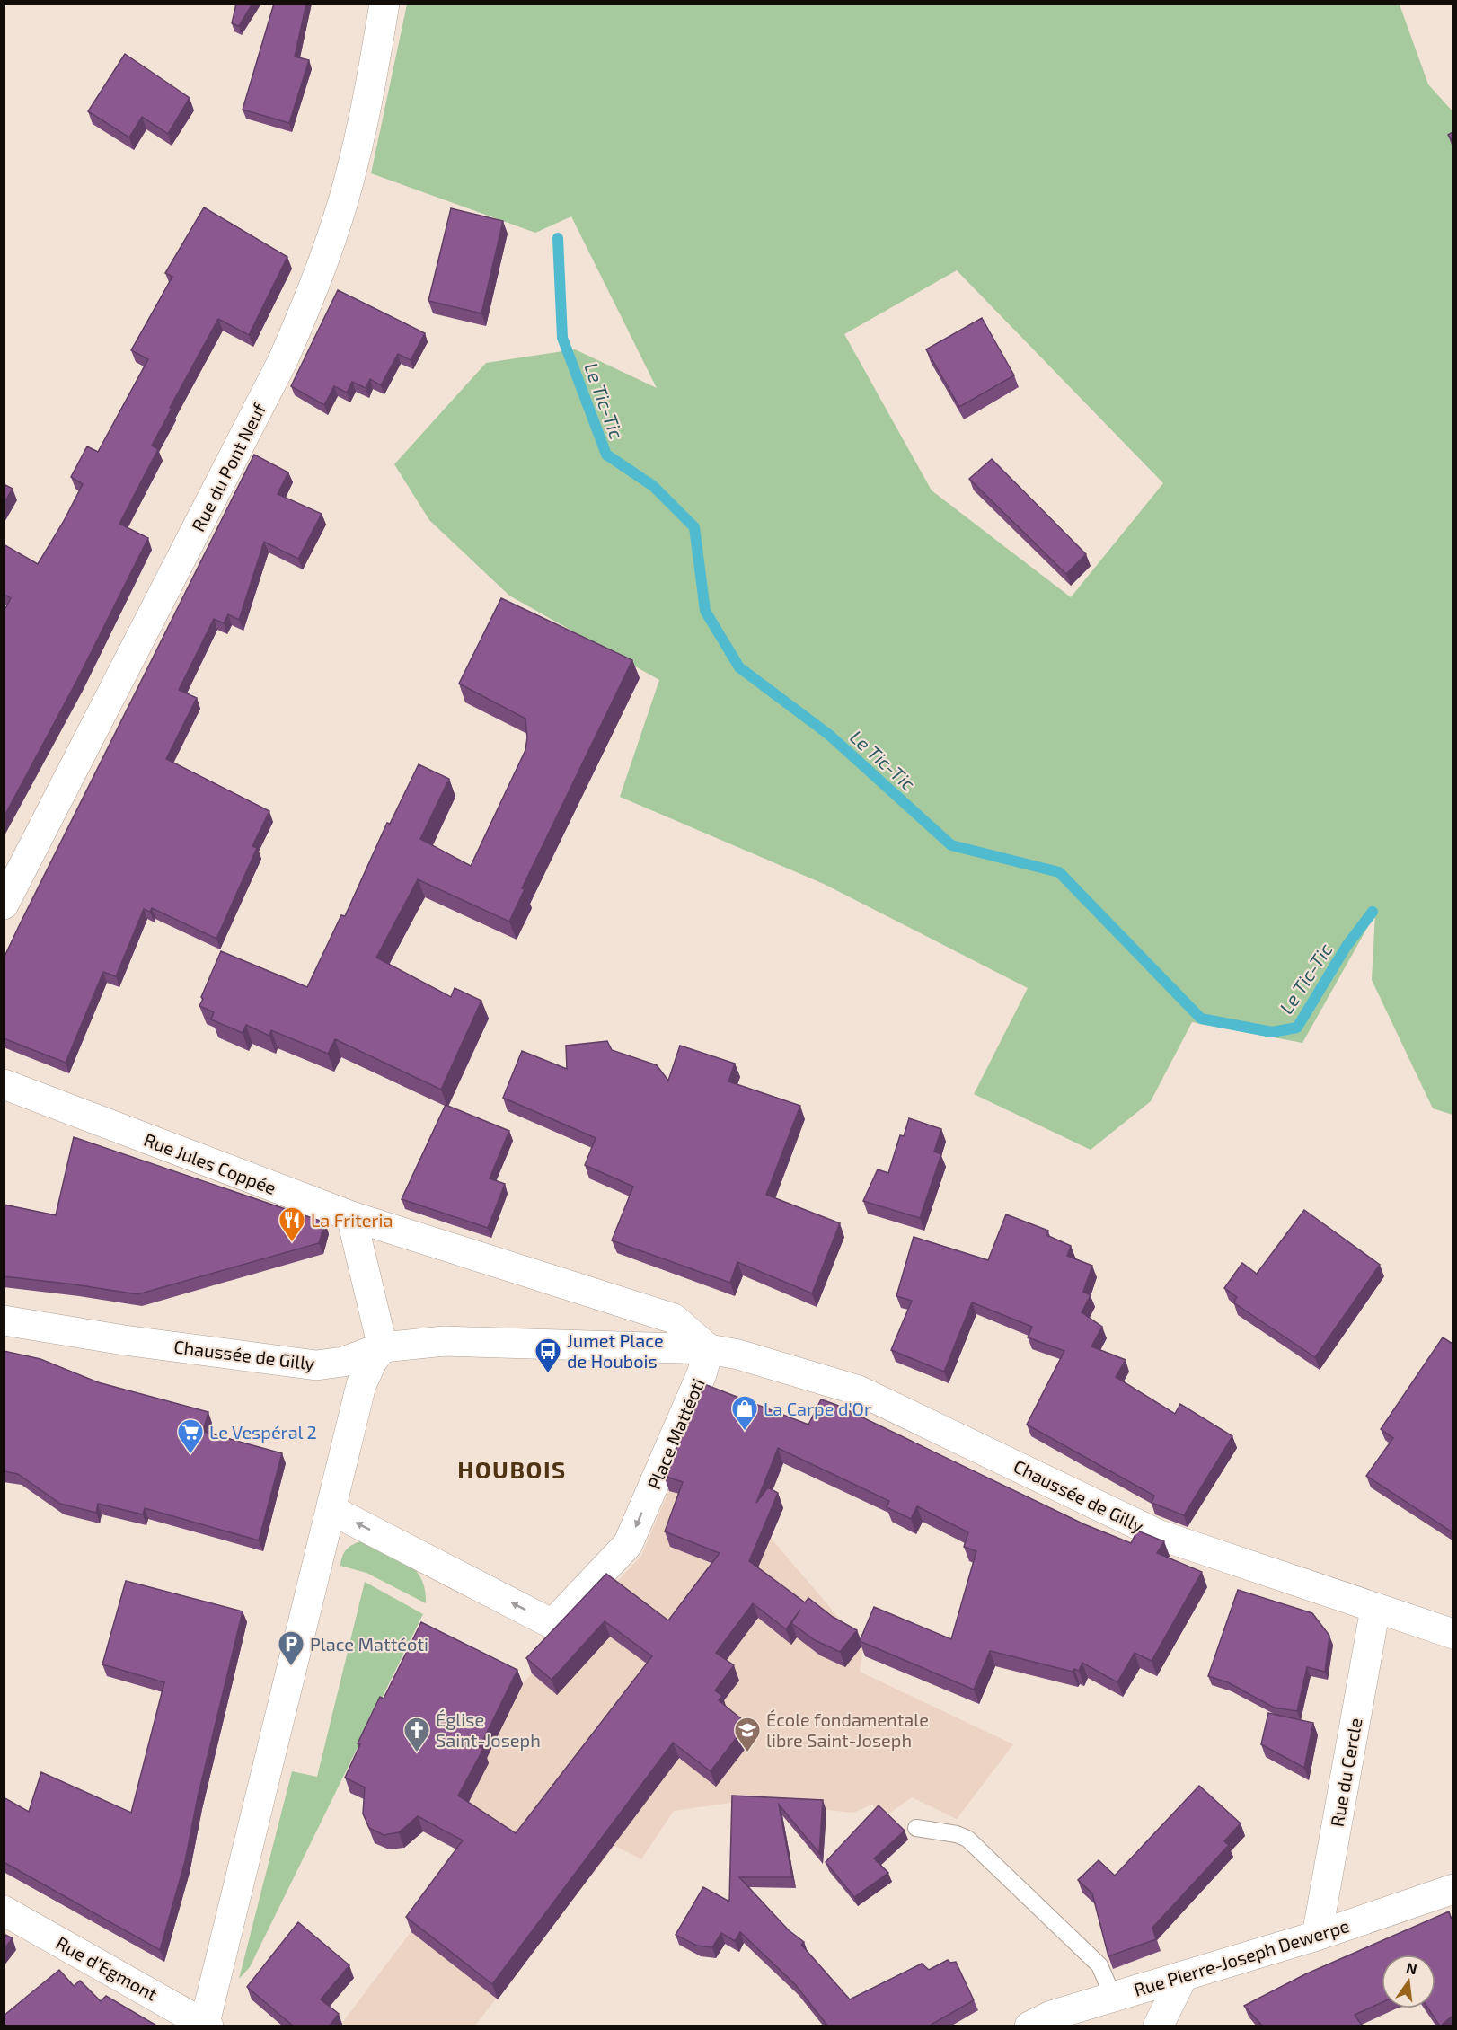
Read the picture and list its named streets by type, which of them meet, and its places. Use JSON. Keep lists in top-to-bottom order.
{
  "streets": {
    "street": [
      "Rue du Pont Neuf",
      "Rue Jules Coppée",
      "Chaussée de Gilly",
      "Place Mattéoti",
      "Rue du Cercle",
      "Rue Pierre-Joseph Dewerpe",
      "Rue d'Egmont"
    ]
  },
  "crossings": [
    ["Chaussée de Gilly", "Place Mattéoti"],
    ["Chaussée de Gilly", "Rue du Cercle"],
    ["Rue du Cercle", "Rue Pierre-Joseph Dewerpe"]
  ],
  "districts": ["HOUBOIS"],
  "water": ["Le Tic-Tic"],
  "places": {
    "restaurant": ["La Friteria"],
    "bus stop": ["Jumet Place de Houbois"],
    "shop": ["La Carpe d'Or"],
    "supermarket": ["Le Vespéral 2"],
    "parking": ["Place Mattéoti"],
    "church": ["Église Saint-Joseph"],
    "school or university": ["École fondamentale libre Saint-Joseph"]
  },
  "north": "top"
}
